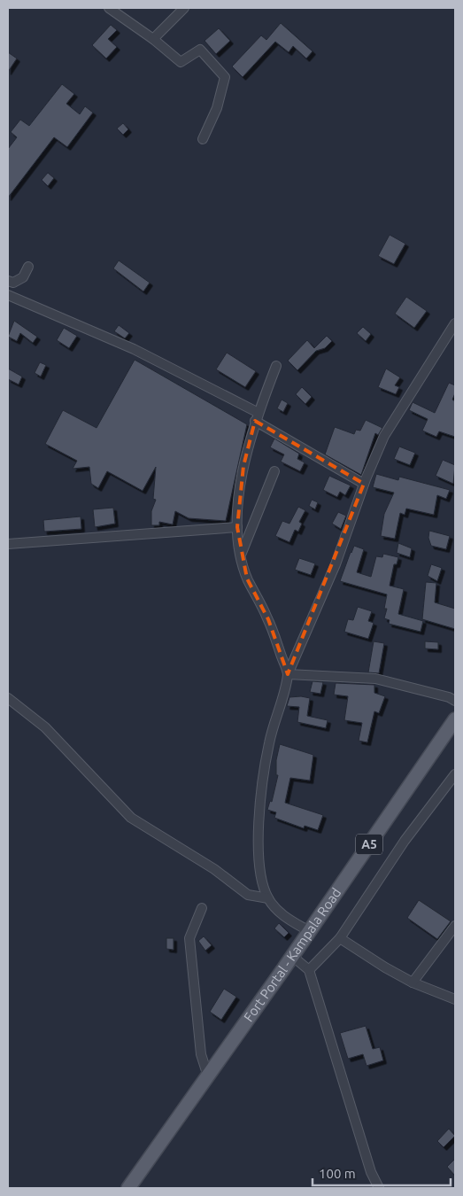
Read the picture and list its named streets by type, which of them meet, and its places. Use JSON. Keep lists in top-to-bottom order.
{
  "streets": {
    "main road": ["A5", "Fort Portal - Kampala Road"]
  },
  "scale_bar": "100 m"
}
